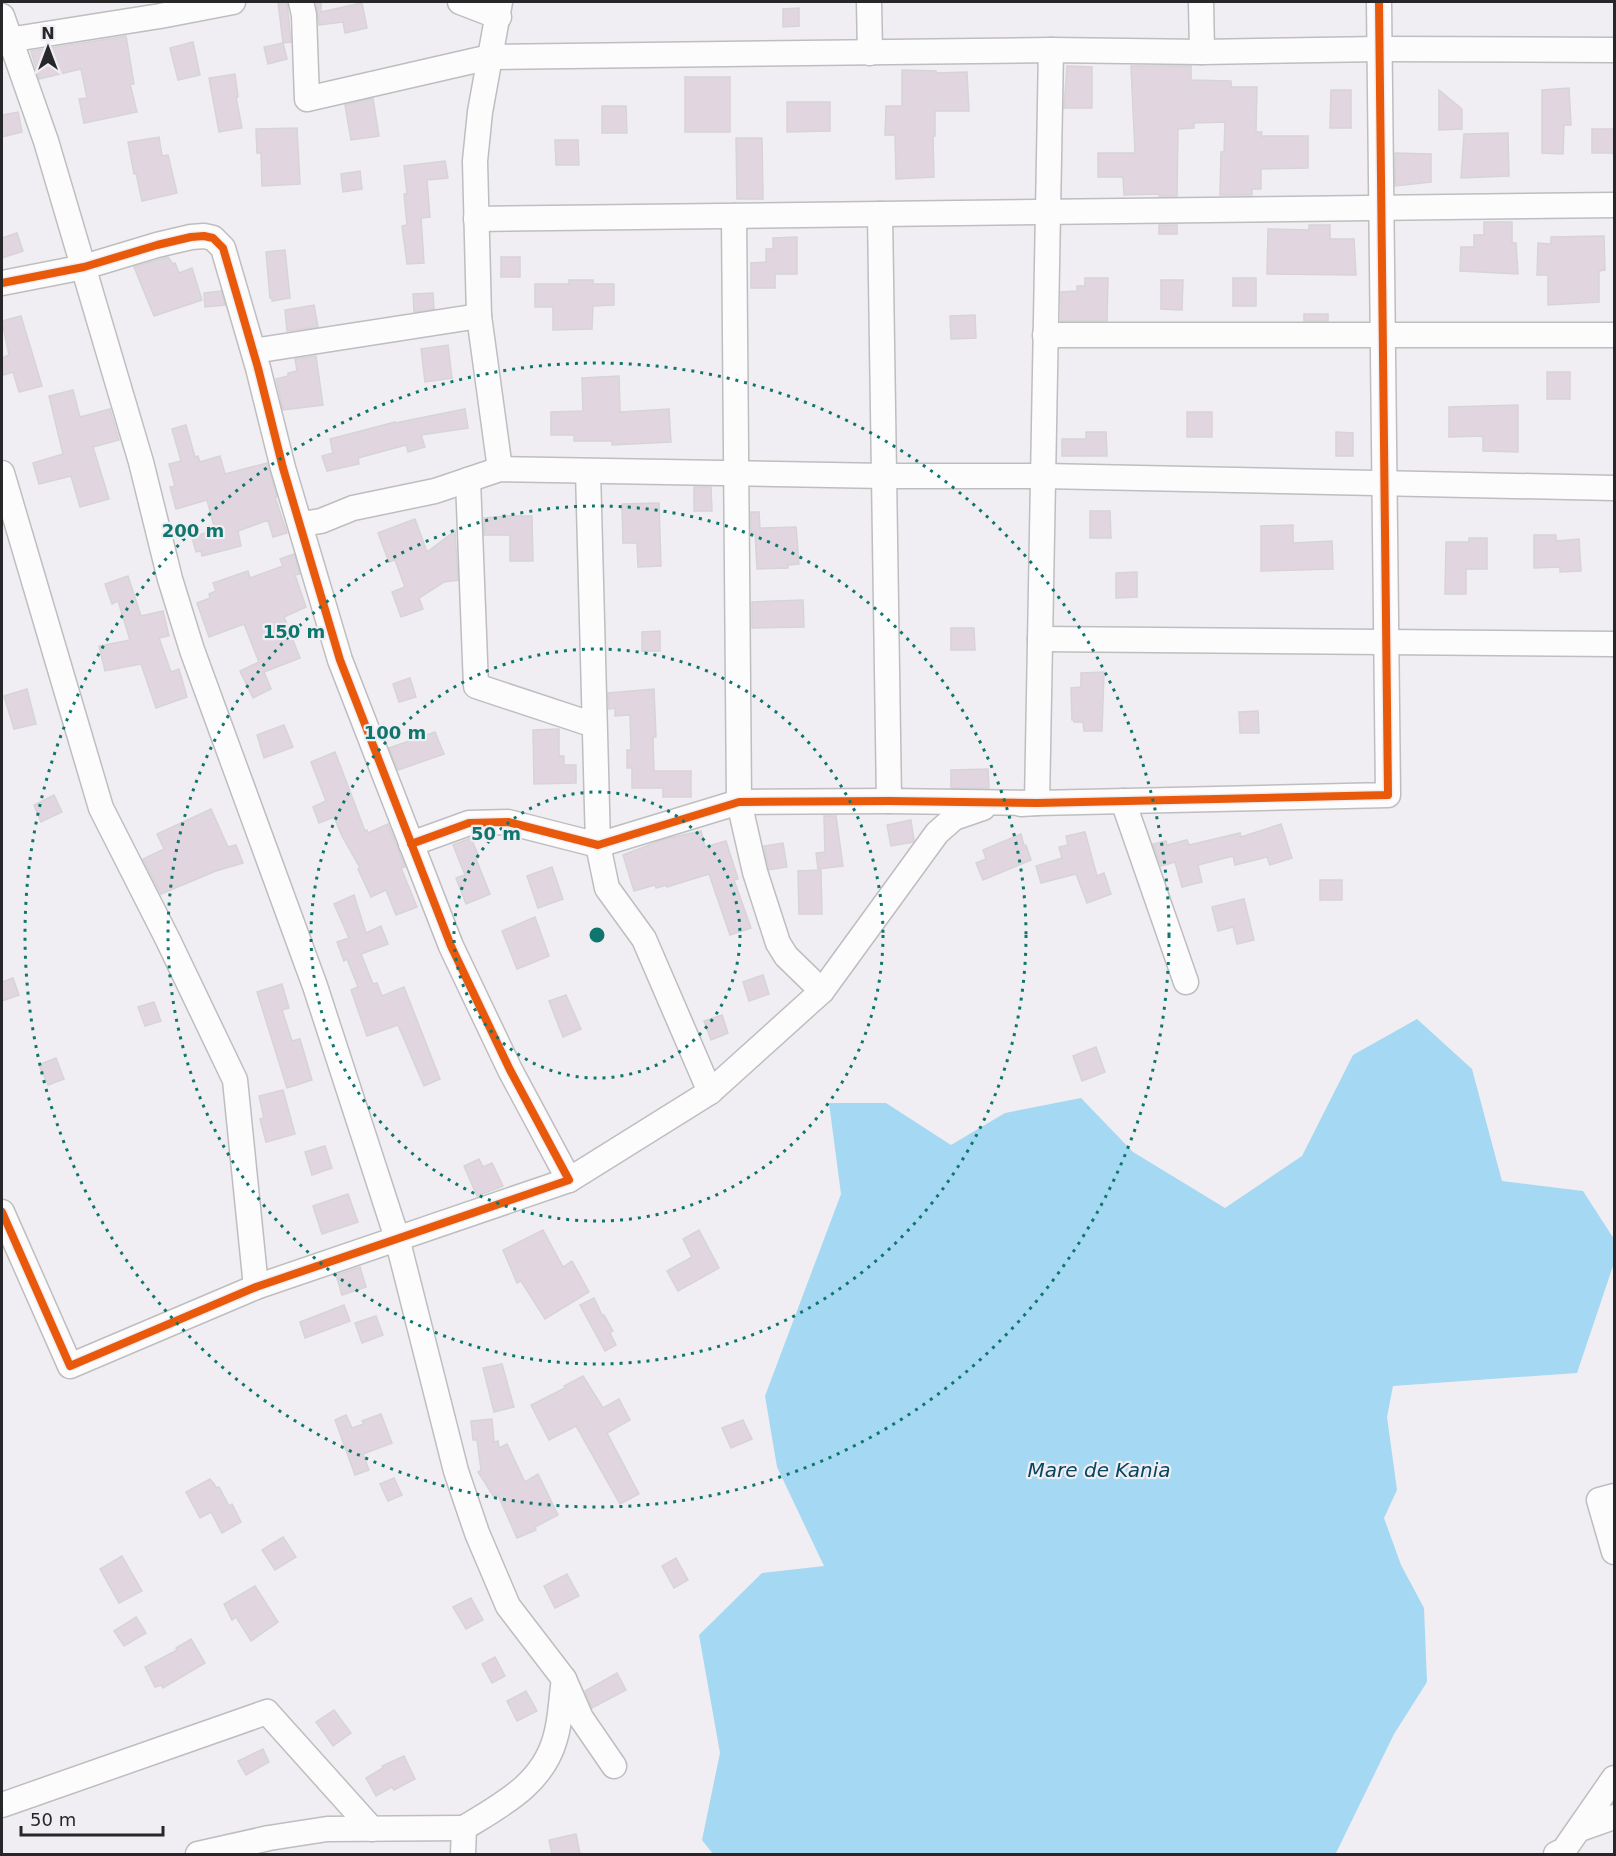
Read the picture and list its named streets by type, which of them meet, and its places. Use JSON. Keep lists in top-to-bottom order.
{
  "water": ["Mare de Kania"],
  "scale_bar": "50 m",
  "north": "top",
  "rings": [
    "200 m",
    "150 m",
    "100 m",
    "50 m"
  ]
}
